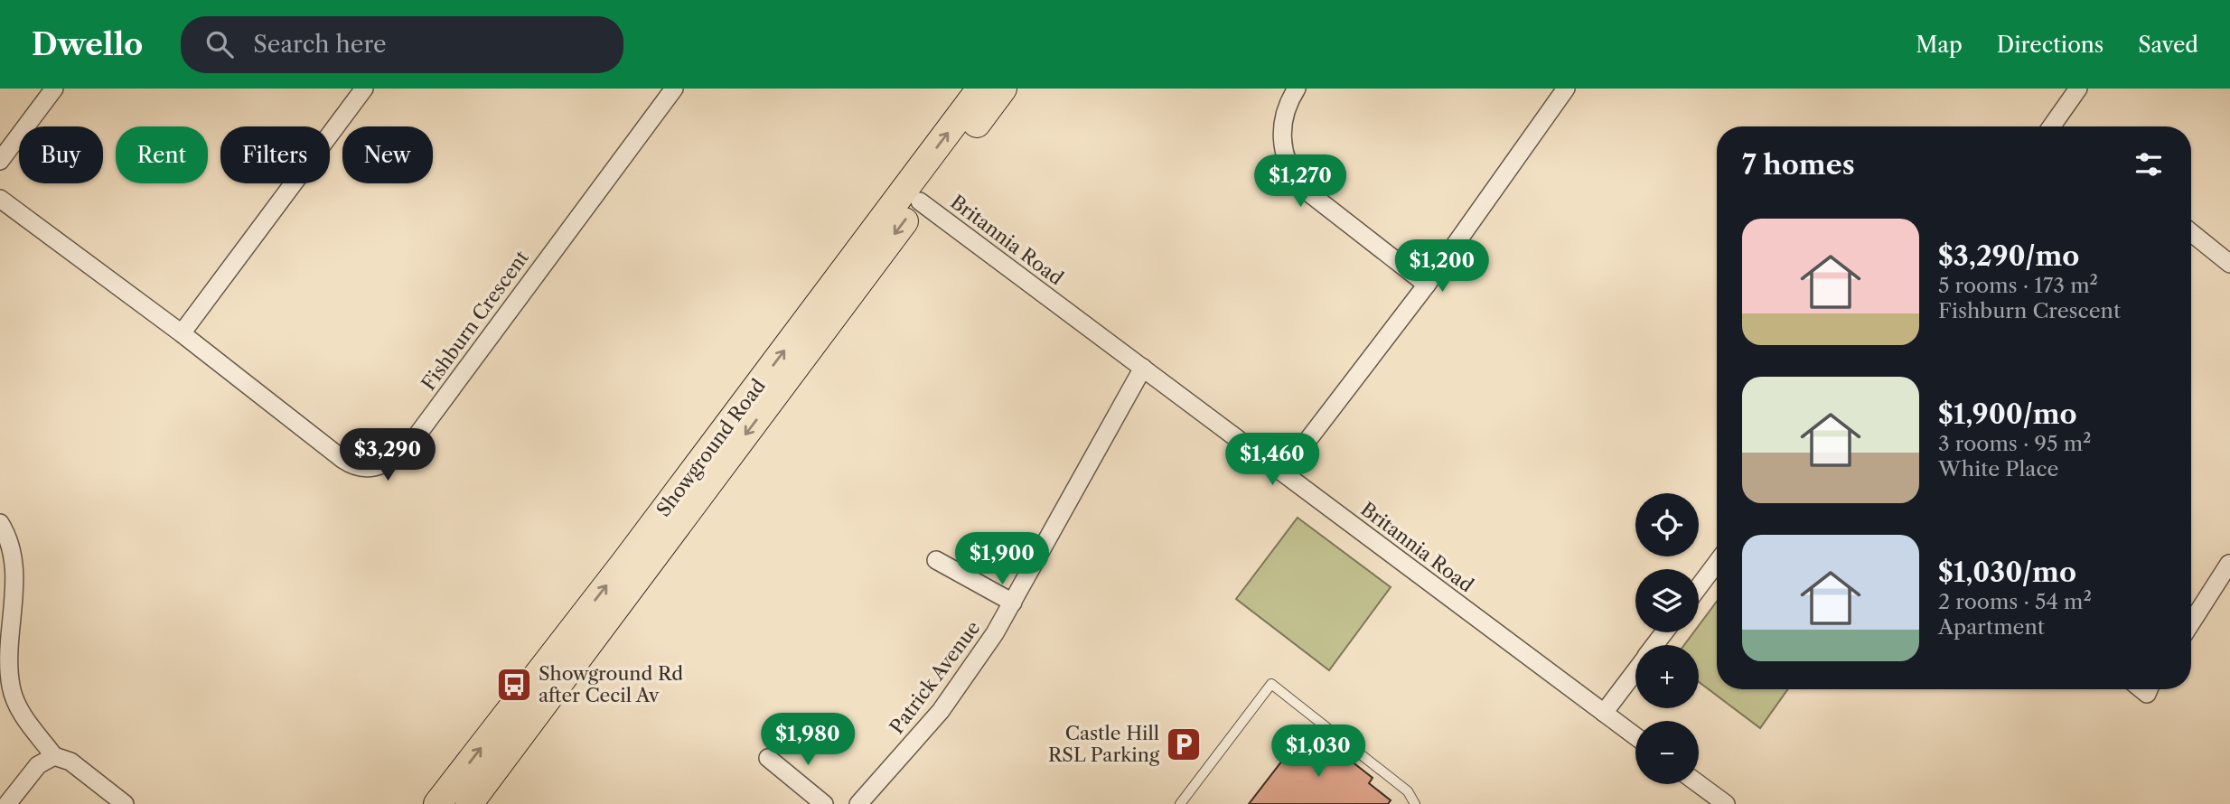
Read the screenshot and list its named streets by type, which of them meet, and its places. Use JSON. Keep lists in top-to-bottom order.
{
  "streets": {
    "main road": ["Showground Road"],
    "street": ["Britannia Road", "Fishburn Crescent", "Patrick Avenue"]
  },
  "crossings": [
    ["Britannia Road", "Showground Road"],
    ["Britannia Road", "Patrick Avenue"]
  ],
  "places": {
    "bus stop": ["Showground Rd after Cecil Av"],
    "parking": ["Castle Hill RSL Parking"]
  },
  "page": {
    "header": "Dwello",
    "search": "Search here",
    "nav": ["Map", "Directions", "Saved"],
    "chip": [
      "Buy",
      "Rent",
      "Filters",
      "New"
    ],
    "heading": "7 homes",
    "price": [
      "$1,270",
      "$1,200",
      "$3,290",
      "$1,460",
      "$1,900",
      "$1,980",
      "$1,030"
    ],
    "list": [
      {
        "name": "$3,290/mo",
        "note": "5 rooms · 173 m² · Fishburn Crescent"
      },
      {
        "name": "$1,900/mo",
        "note": "3 rooms · 95 m² · White Place"
      },
      {
        "name": "$1,030/mo",
        "note": "2 rooms · 54 m² · Apartment"
      }
    ],
    "map_buttons": ["+", "−"]
  }
}
